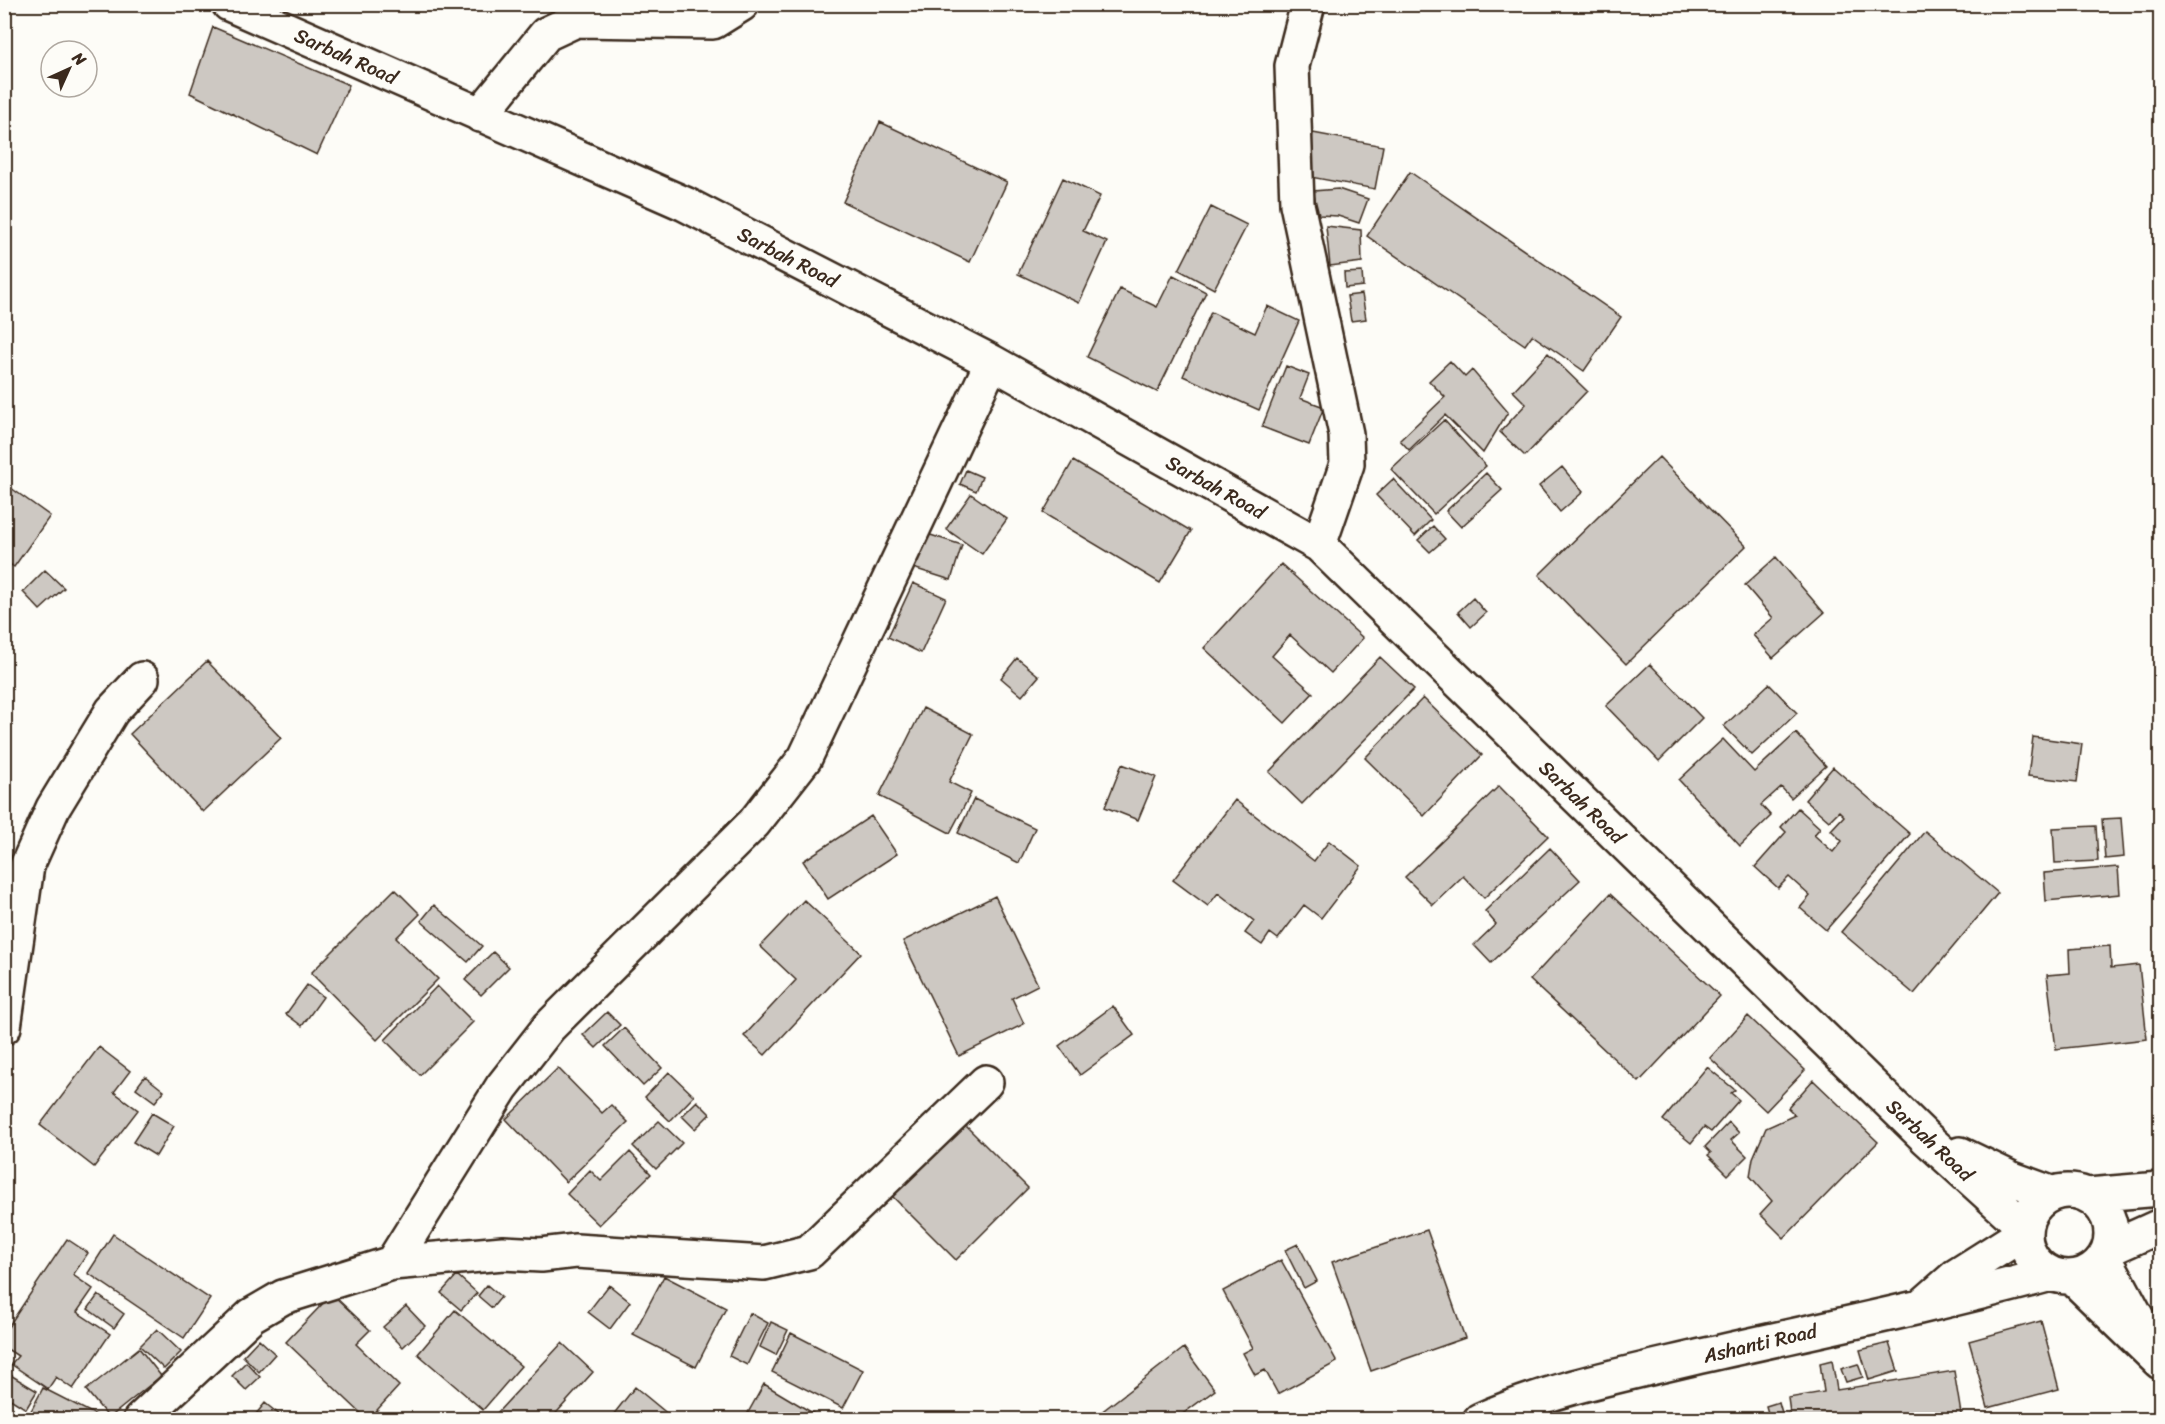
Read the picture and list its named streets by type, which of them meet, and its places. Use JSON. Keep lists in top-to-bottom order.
{
  "streets": {
    "street": ["Sarbah Road", "Ashanti Road"]
  },
  "crossings": [
    ["Sarbah Road", "Ashanti Road"]
  ],
  "north": "top right"
}
